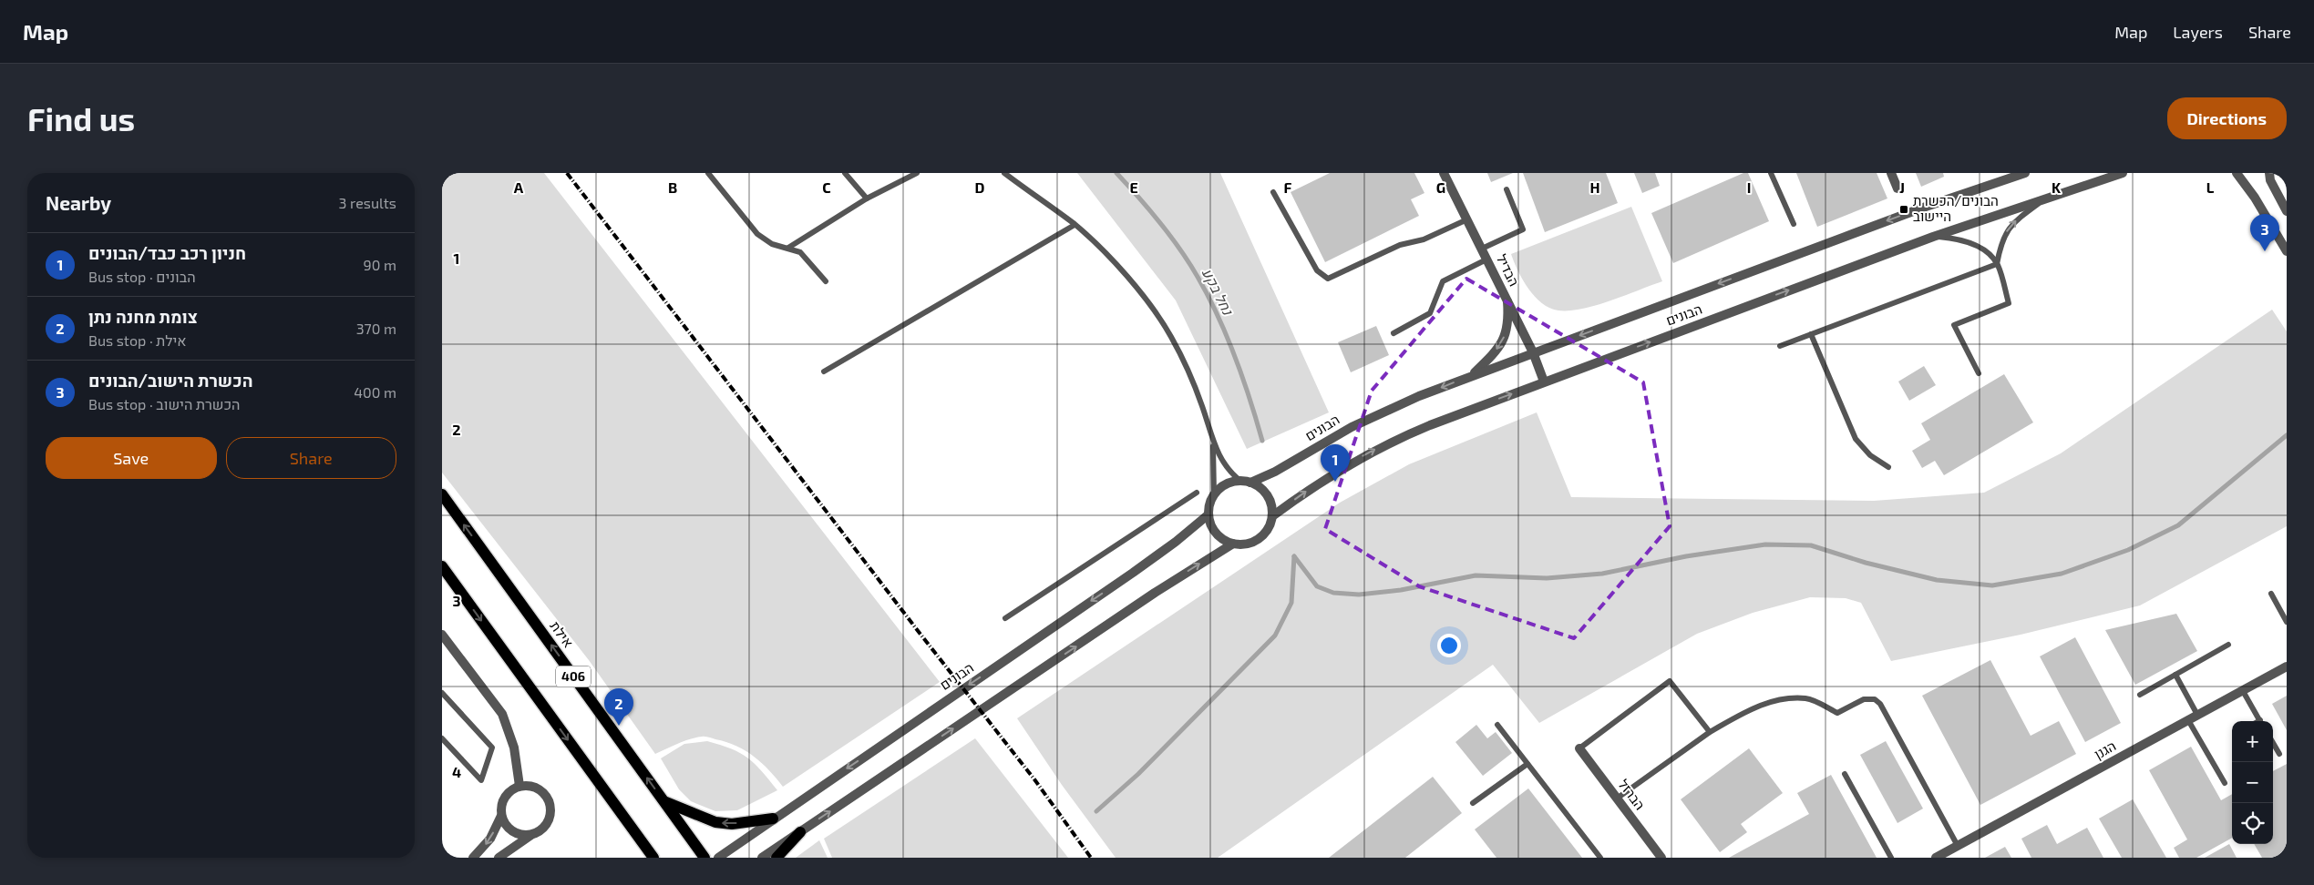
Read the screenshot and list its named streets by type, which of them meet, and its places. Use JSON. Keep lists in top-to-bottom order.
{
  "streets": {
    "main road": ["אילת", "406"],
    "street": [
      "הבדיל",
      "הבונים",
      "הגנן",
      "הברזל"
    ]
  },
  "crossings": [
    ["הבדיל", "הבונים"]
  ],
  "water": ["נחל בקע"],
  "places": {
    "transit": ["הבונים/הכשרת היישוב"]
  },
  "page": {
    "header": "Map",
    "nav": ["Map", "Layers", "Share"],
    "buttons": [
      "Directions",
      ["Save", "Share"]
    ],
    "title": "Find us",
    "heading": ["Nearby", "3 results"],
    "pins": ["3", "1", "2"],
    "list": [
      {
        "mark": "1",
        "name": "חניון רכב כבד/הבונים",
        "note": "Bus stop · הבונים",
        "value": "90 m"
      },
      {
        "mark": "2",
        "name": "צומת מחנה נתן",
        "note": "Bus stop · אילת",
        "value": "370 m"
      },
      {
        "mark": "3",
        "name": "הכשרת הישוב/הבונים",
        "note": "Bus stop · הכשרת הישוב",
        "value": "400 m"
      }
    ],
    "map_buttons": ["+", "−"]
  },
  "grid": {
    "columns": [
      "A",
      "B",
      "C",
      "D",
      "E",
      "F",
      "G",
      "H",
      "I",
      "J",
      "K",
      "L"
    ],
    "rows": [
      "1",
      "2",
      "3",
      "4"
    ]
  }
}
